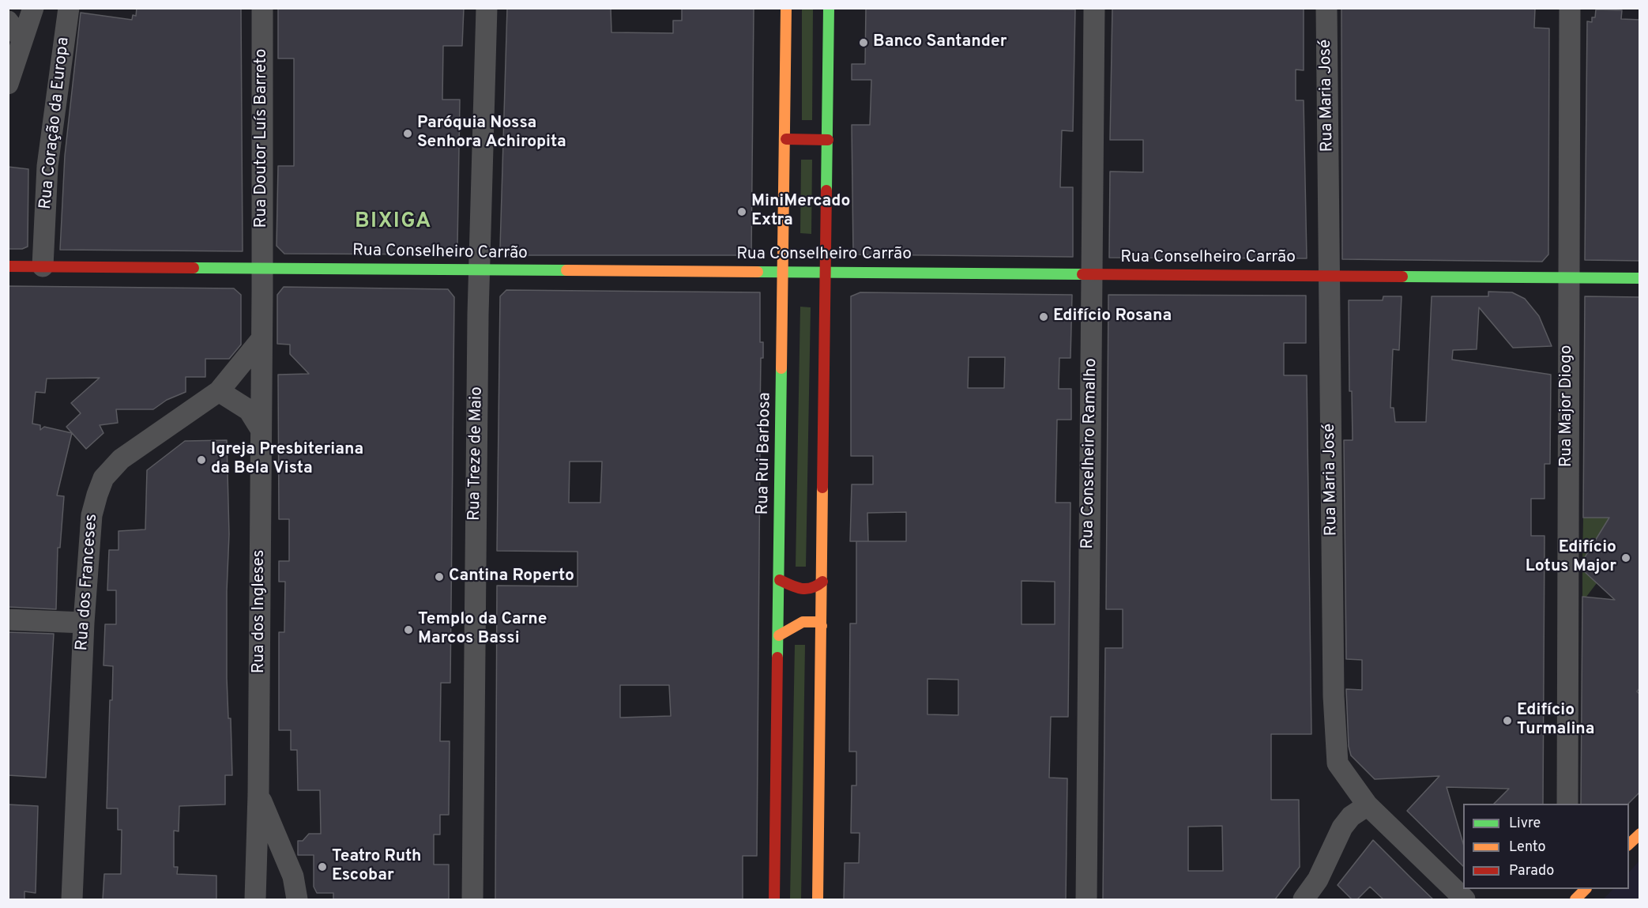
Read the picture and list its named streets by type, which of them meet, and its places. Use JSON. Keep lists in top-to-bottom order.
{
  "streets": {
    "main road": ["Rua Conselheiro Carrão", "Rua Rui Barbosa"],
    "street": [
      "Rua Maria José",
      "Rua Coração da Europa",
      "Rua Doutor Luís Barreto",
      "Rua Major Diogo",
      "Rua Treze de Maio",
      "Rua Conselheiro Ramalho",
      "Rua dos Franceses",
      "Rua dos Ingleses"
    ]
  },
  "crossings": [
    ["Rua Maria José", "Rua Conselheiro Carrão"],
    ["Rua Coração da Europa", "Rua Conselheiro Carrão"],
    ["Rua Doutor Luís Barreto", "Rua Conselheiro Carrão"],
    ["Rua Doutor Luís Barreto", "Rua dos Ingleses"],
    ["Rua Conselheiro Carrão", "Rua Major Diogo"],
    ["Rua Conselheiro Carrão", "Rua Treze de Maio"],
    ["Rua Conselheiro Carrão", "Rua Rui Barbosa"],
    ["Rua Conselheiro Carrão", "Rua Conselheiro Ramalho"],
    ["Rua Conselheiro Carrão", "Rua dos Ingleses"],
    ["Rua dos Franceses", "Rua dos Ingleses"]
  ],
  "districts": ["BIXIGA"],
  "places": [
    "Banco Santander",
    "Paróquia Nossa Senhora Achiropita",
    "MiniMercado Extra",
    "Edifício Rosana",
    "Igreja Presbiteriana da Bela Vista",
    "Edifício Lotus Major",
    "Cantina Roperto",
    "Templo da Carne Marcos Bassi",
    "Edifício Turmalina",
    "Teatro Ruth Escobar"
  ],
  "legend": ["Livre", "Lento", "Parado"]
}
